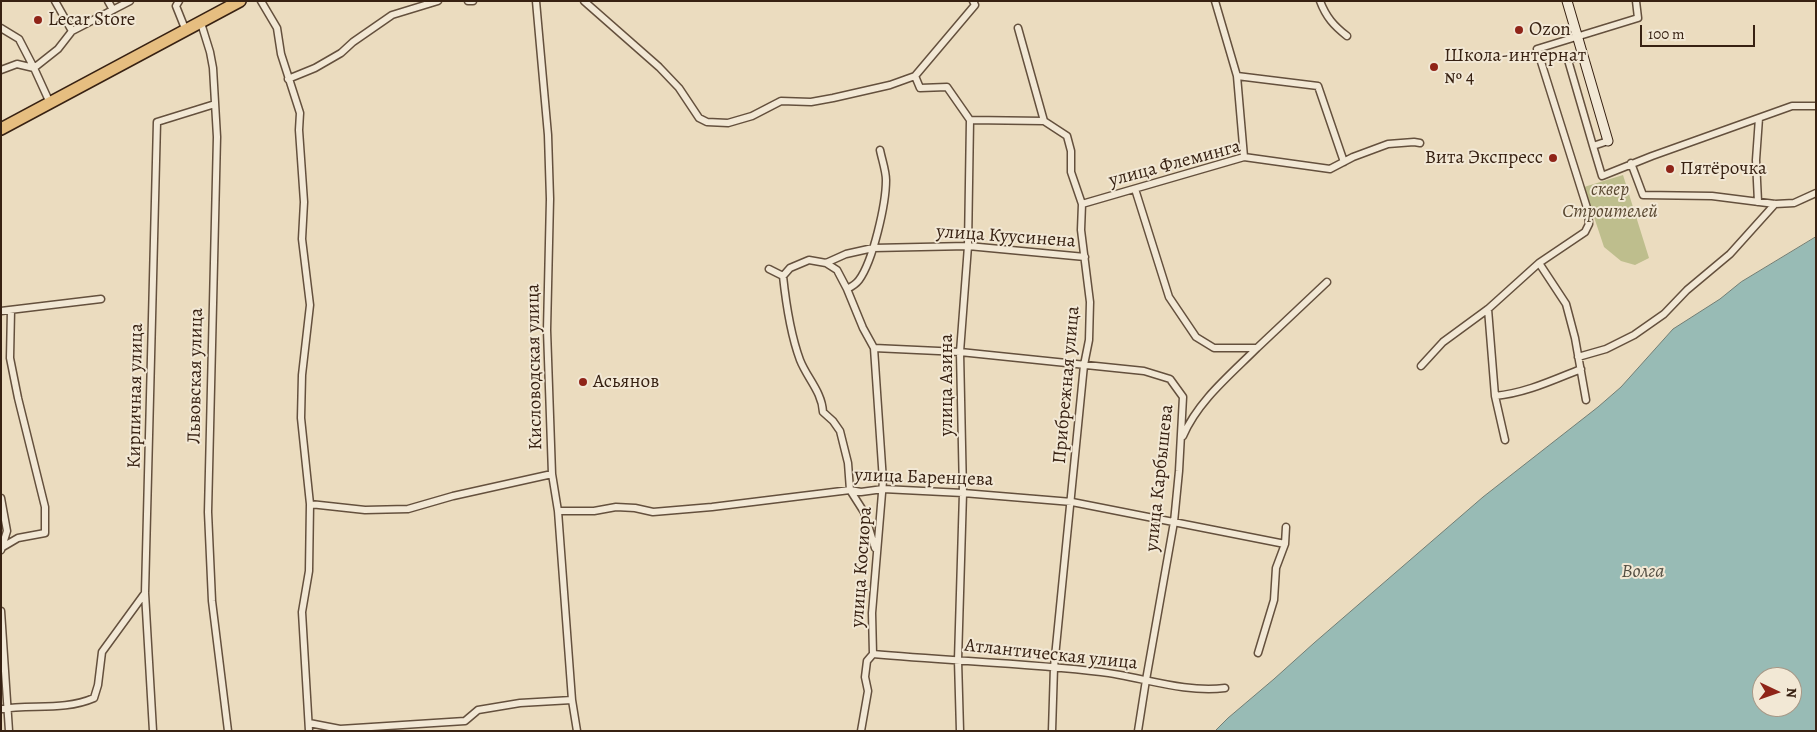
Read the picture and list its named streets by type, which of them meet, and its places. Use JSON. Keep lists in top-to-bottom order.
{
  "streets": {
    "street": [
      "улица Флеминга",
      "улица Куусинена",
      "Кисловодская улица",
      "Львовская улица",
      "улица Азина",
      "Прибрежная улица",
      "Кирпичная улица",
      "улица Баренцева",
      "улица Карбышева",
      "улица Косиора",
      "Атлантическая улица"
    ]
  },
  "crossings": [
    ["улица Флеминга", "Прибрежная улица"],
    ["улица Куусинена", "улица Азина"],
    ["улица Куусинена", "Прибрежная улица"],
    ["улица Куусинена", "улица Косиора"],
    ["Кисловодская улица", "улица Баренцева"],
    ["Львовская улица", "Кирпичная улица"],
    ["улица Азина", "улица Баренцева"],
    ["улица Азина", "улица Карбышева"],
    ["улица Азина", "Атлантическая улица"],
    ["Прибрежная улица", "улица Баренцева"],
    ["Прибрежная улица", "улица Карбышева"],
    ["Прибрежная улица", "Атлантическая улица"],
    ["улица Баренцева", "улица Карбышева"],
    ["улица Баренцева", "улица Косиора"],
    ["улица Карбышева", "улица Косиора"],
    ["улица Карбышева", "Атлантическая улица"],
    ["улица Косиора", "Атлантическая улица"]
  ],
  "water": ["Волга"],
  "parks": ["сквер Строителей"],
  "places": [
    "Lecar Store",
    "Ozon",
    "Школа-интернат № 4",
    "Вита Экспресс",
    "Пятёрочка",
    "Асьянов"
  ],
  "scale_bar": "100 m",
  "north": "right"
}
